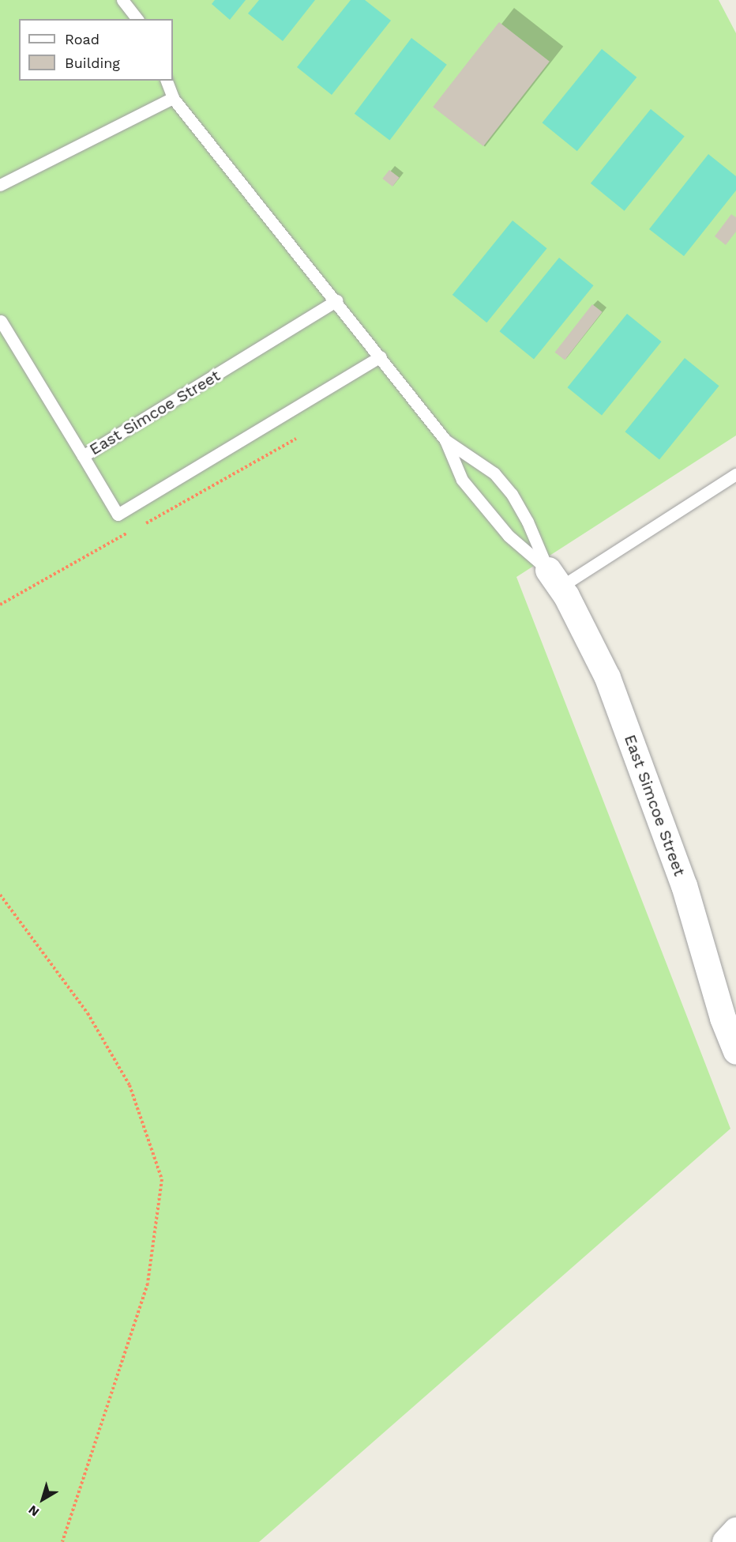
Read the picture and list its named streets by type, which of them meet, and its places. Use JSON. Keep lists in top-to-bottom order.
{
  "streets": {
    "street": ["East Simcoe Street"]
  },
  "legend": ["Road", "Building"],
  "north": "bottom left"
}
